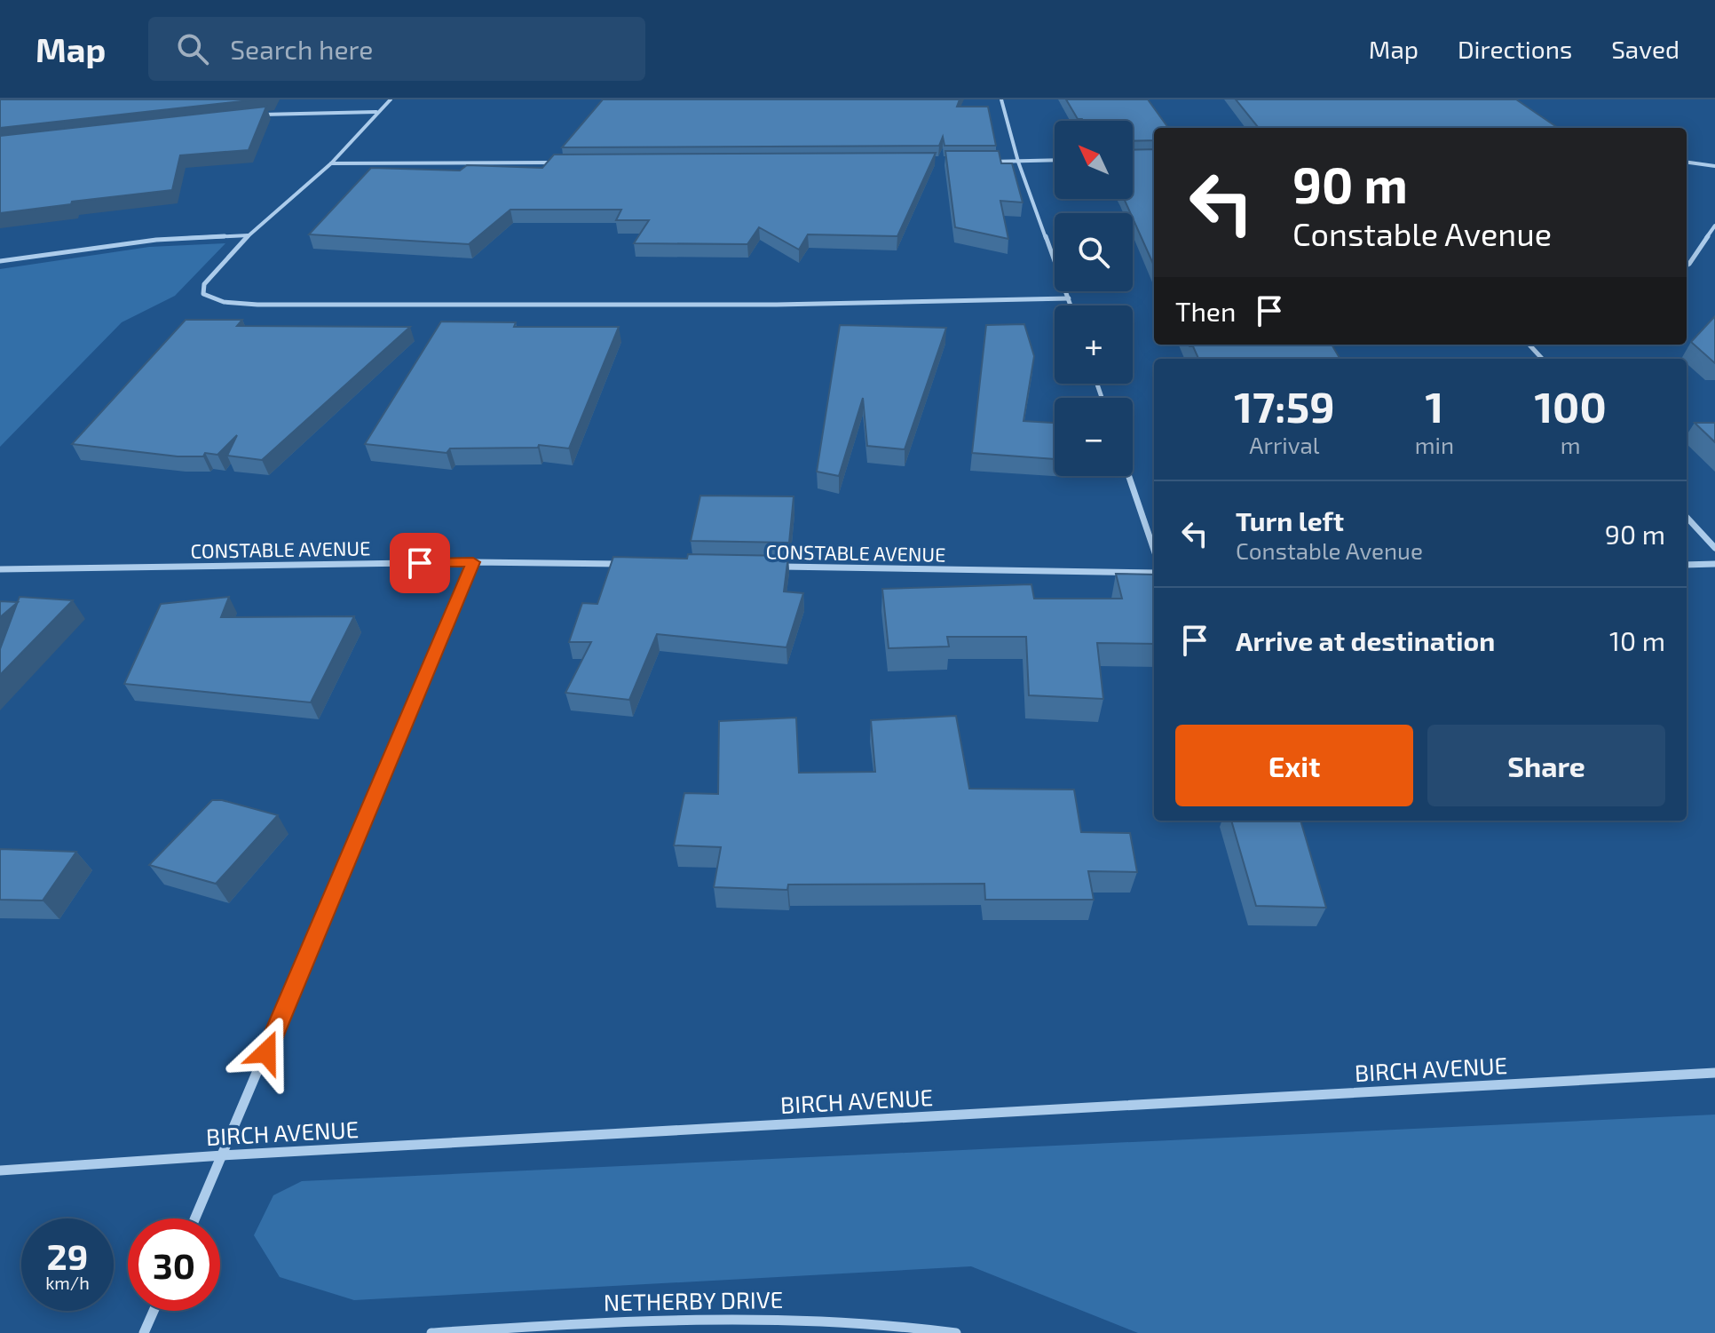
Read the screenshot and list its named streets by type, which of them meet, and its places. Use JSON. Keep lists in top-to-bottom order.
{
  "streets": {
    "street": ["CONSTABLE AVENUE", "BIRCH AVENUE", "NETHERBY DRIVE"]
  },
  "north": "top left",
  "page": {
    "header": "Map",
    "search": "Search here",
    "nav": ["Map", "Directions", "Saved"],
    "map_buttons": ["+", "−"],
    "turn": ["90 m", "Constable Avenue"],
    "then": "Then",
    "eta": [
      "17:59",
      "Arrival",
      "1",
      "min",
      "100",
      "m"
    ],
    "list": [
      {
        "name": "Turn left",
        "note": "Constable Avenue",
        "value": "90 m"
      },
      {
        "name": "Arrive at destination",
        "value": "10 m"
      }
    ],
    "buttons": ["Exit", "Share"],
    "speed": "29 km/h",
    "limit": "30"
  }
}
